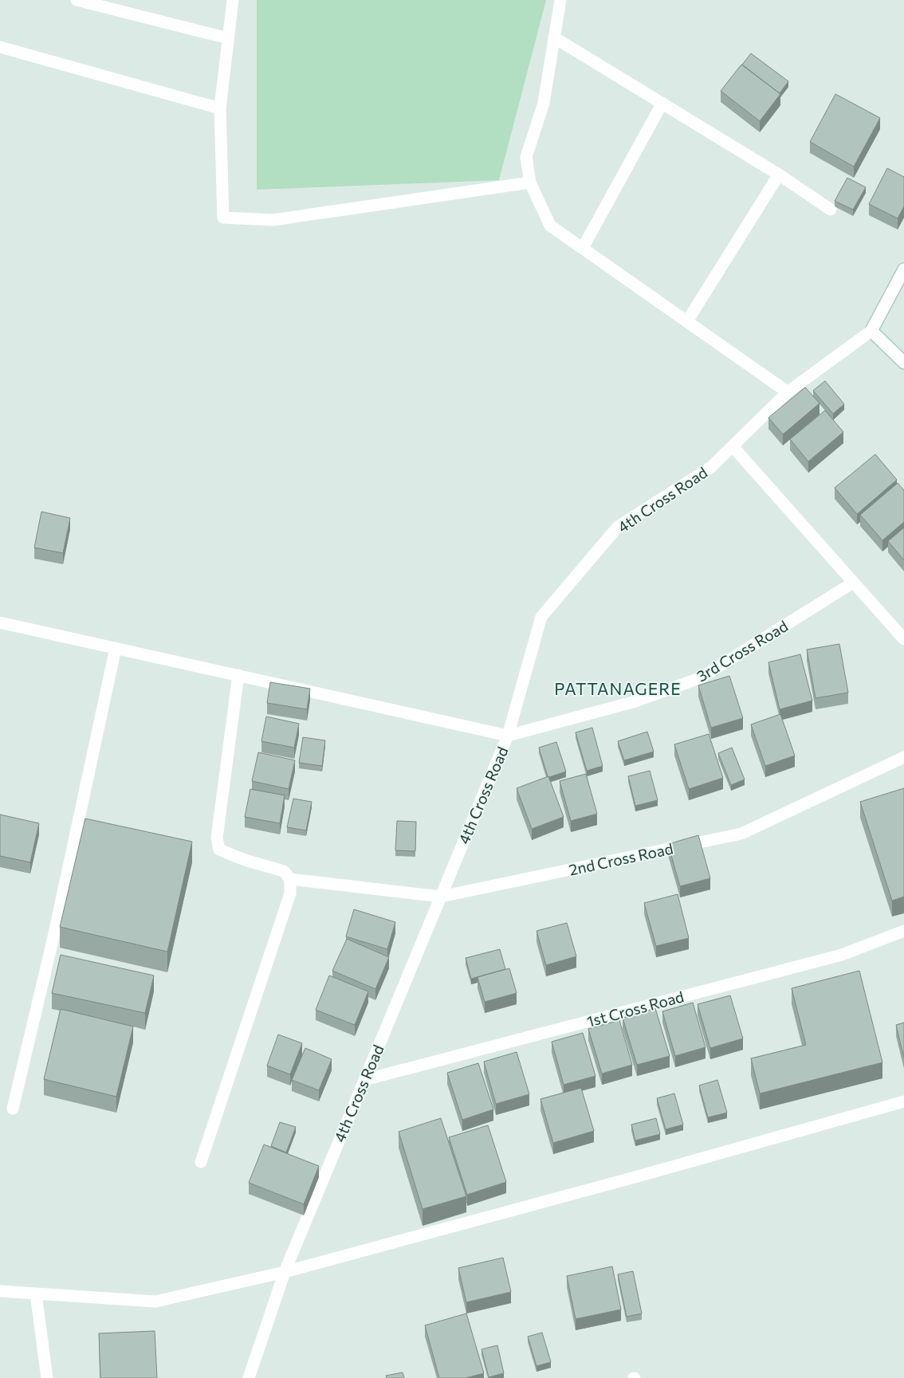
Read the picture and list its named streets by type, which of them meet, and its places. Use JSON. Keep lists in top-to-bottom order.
{
  "streets": {
    "street": [
      "4th Cross Road",
      "3rd Cross Road",
      "2nd Cross Road",
      "1st Cross Road"
    ]
  },
  "crossings": [
    ["4th Cross Road", "3rd Cross Road"],
    ["4th Cross Road", "2nd Cross Road"],
    ["4th Cross Road", "1st Cross Road"]
  ],
  "districts": ["PATTANAGERE"]
}
